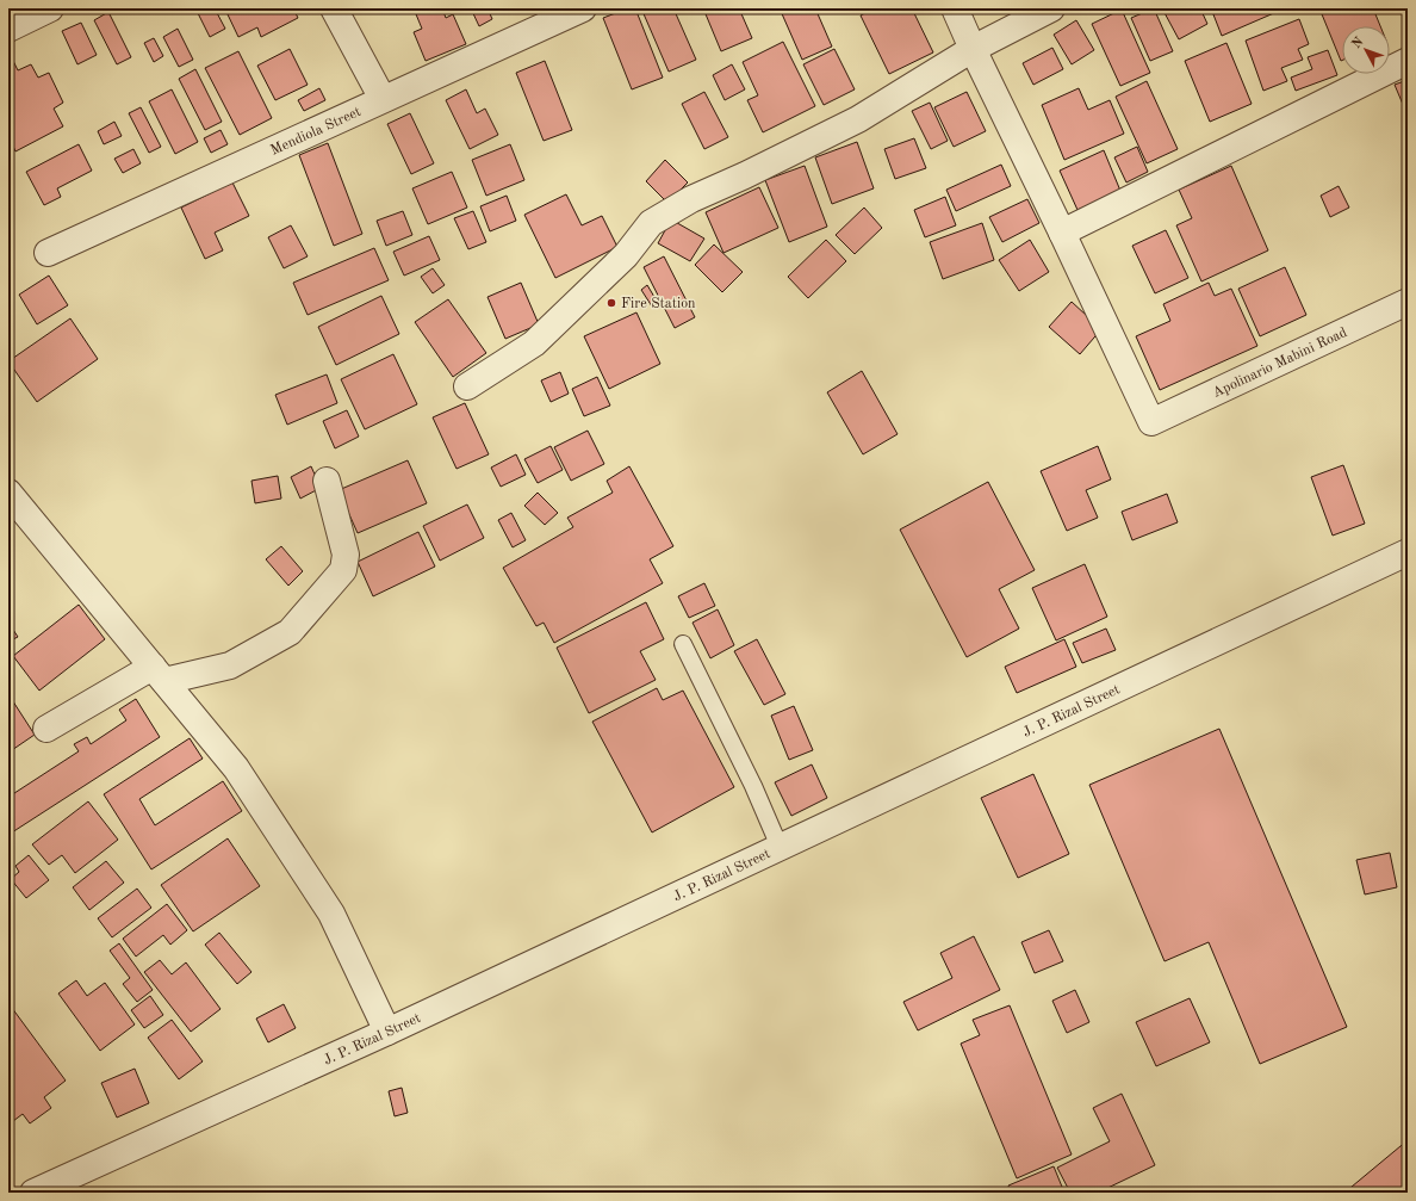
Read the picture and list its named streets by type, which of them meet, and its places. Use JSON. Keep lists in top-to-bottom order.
{
  "streets": {
    "street": ["Mendiola Street", "Apolinario Mabini Road", "J. P. Rizal Street"]
  },
  "places": ["Fire Station"],
  "north": "top left"
}
